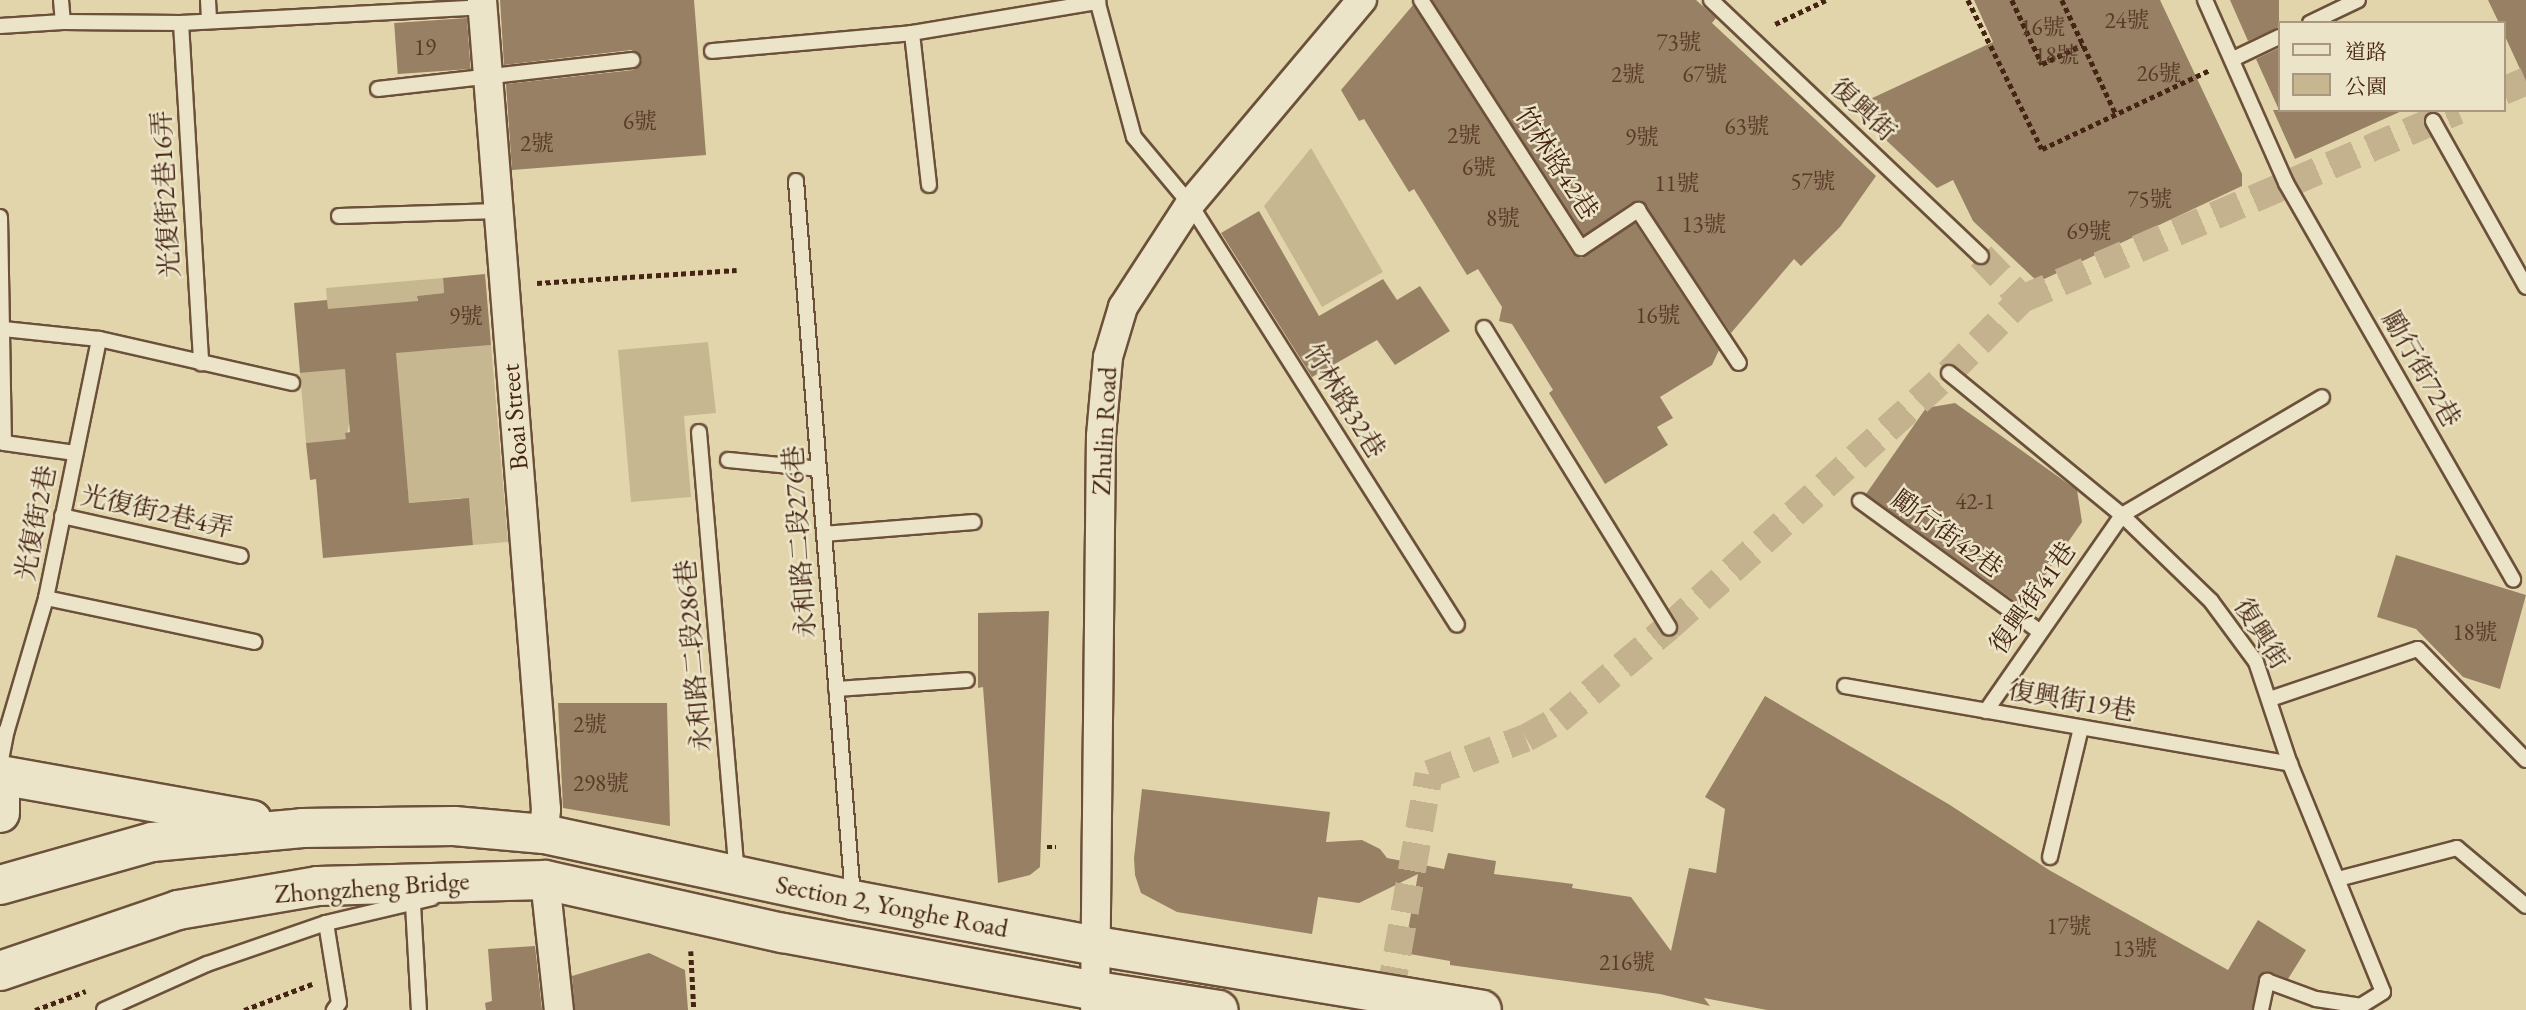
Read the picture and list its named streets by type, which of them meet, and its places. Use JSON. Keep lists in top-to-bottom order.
{
  "streets": {
    "main road": ["Zhongzheng Bridge", "Section 2, Yonghe Road"],
    "street": ["Boai Street", "Zhulin Road"],
    "lane": [
      "復興街",
      "竹林路42巷",
      "光復街2巷16弄",
      "勵行街72巷",
      "竹林路32巷",
      "光復街2巷4弄",
      "光復街2巷",
      "勵行街42巷",
      "永和路二段276巷",
      "復興街41巷",
      "永和路二段286巷",
      "復興街19巷"
    ]
  },
  "crossings": [
    ["復興街", "復興街41巷"],
    ["復興街", "復興街19巷"],
    ["竹林路32巷", "Zhulin Road"],
    ["Boai Street", "Section 2, Yonghe Road"],
    ["Zhulin Road", "Section 2, Yonghe Road"],
    ["光復街2巷4弄", "光復街2巷"],
    ["勵行街42巷", "復興街41巷"],
    ["永和路二段276巷", "Section 2, Yonghe Road"],
    ["復興街41巷", "復興街19巷"],
    ["永和路二段286巷", "Section 2, Yonghe Road"],
    ["Zhongzheng Bridge", "Section 2, Yonghe Road"]
  ],
  "house_numbers": [
    "24號",
    "16號",
    "73號",
    "19",
    "18號",
    "26號",
    "2號",
    "67號",
    "6號",
    "63號",
    "2號",
    "9號",
    "2號",
    "6號",
    "57號",
    "11號",
    "75號",
    "8號",
    "13號",
    "69號",
    "16號",
    "9號",
    "42-1",
    "18號",
    "2號",
    "298號",
    "17號",
    "13號",
    "216號"
  ],
  "legend": ["道路", "公園"]
}
